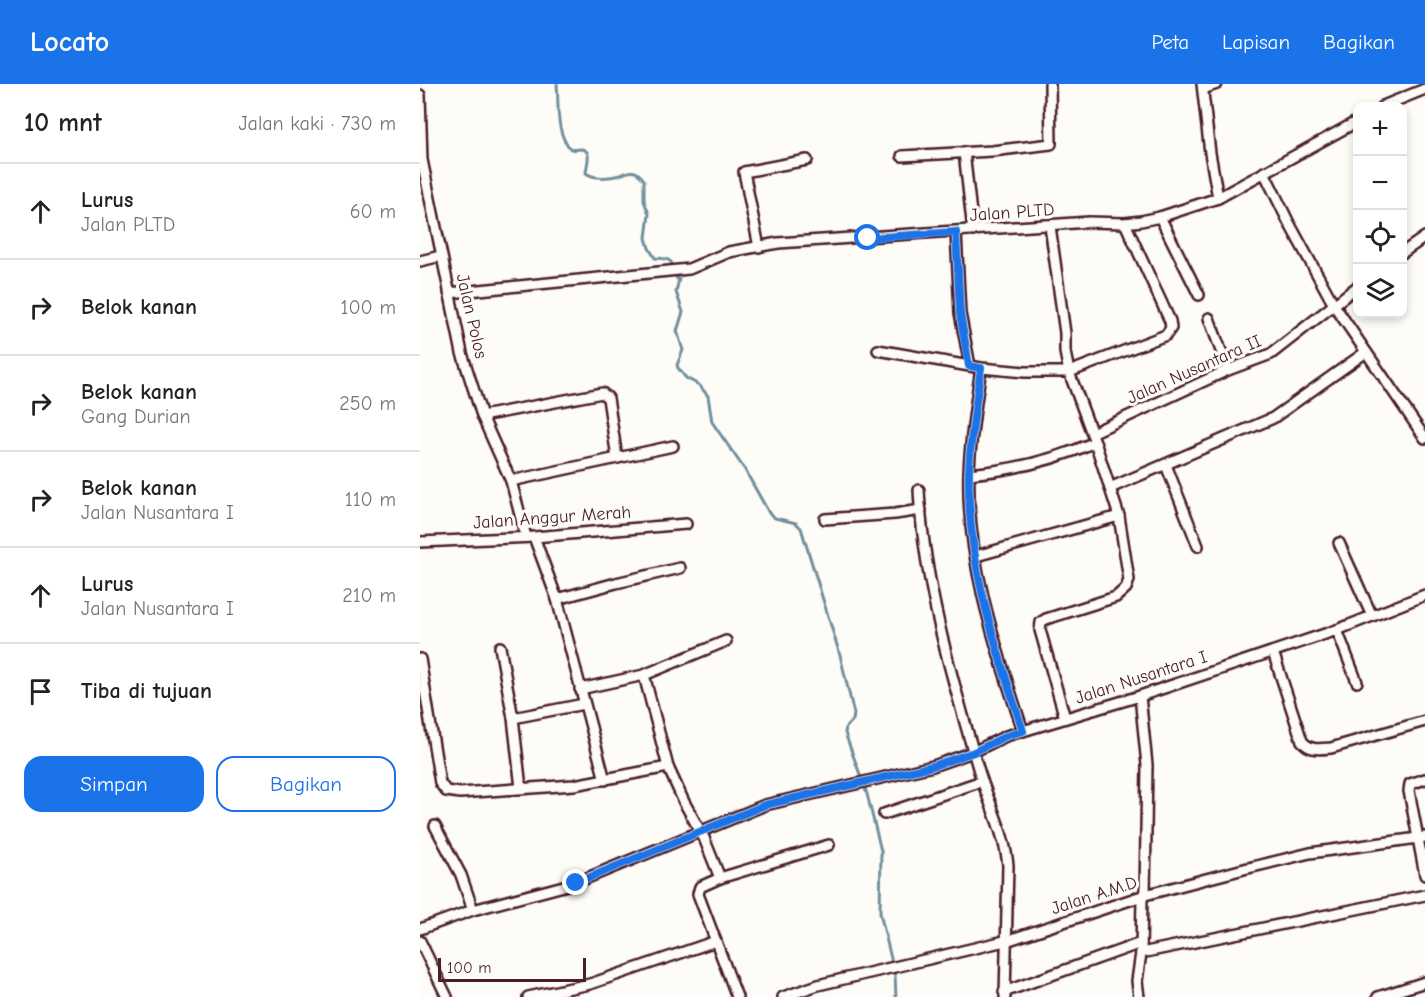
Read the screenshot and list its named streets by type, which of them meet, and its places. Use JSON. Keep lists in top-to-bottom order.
{
  "streets": {
    "street": [
      "Jalan PLTD",
      "Jalan Polos",
      "Jalan Nusantara II",
      "Jalan Anggur Merah",
      "Jalan Nusantara I",
      "Jalan A.M.D"
    ]
  },
  "crossings": [
    ["Jalan PLTD", "Jalan Polos"],
    ["Jalan Polos", "Jalan Anggur Merah"]
  ],
  "scale_bar": "100 m",
  "page": {
    "header": "Locato",
    "nav": ["Peta", "Lapisan", "Bagikan"],
    "heading": ["10 mnt", "Jalan kaki · 730 m"],
    "map_buttons": ["+", "−"],
    "list": [
      ["Lurus", "Jalan PLTD", "60 m"],
      ["Belok kanan", "100 m"],
      ["Belok kanan", "Gang Durian", "250 m"],
      ["Belok kanan", "Jalan Nusantara I", "110 m"],
      ["Lurus", "Jalan Nusantara I", "210 m"],
      "Tiba di tujuan"
    ],
    "buttons": ["Simpan", "Bagikan"],
    "scale": "100 m"
  }
}
